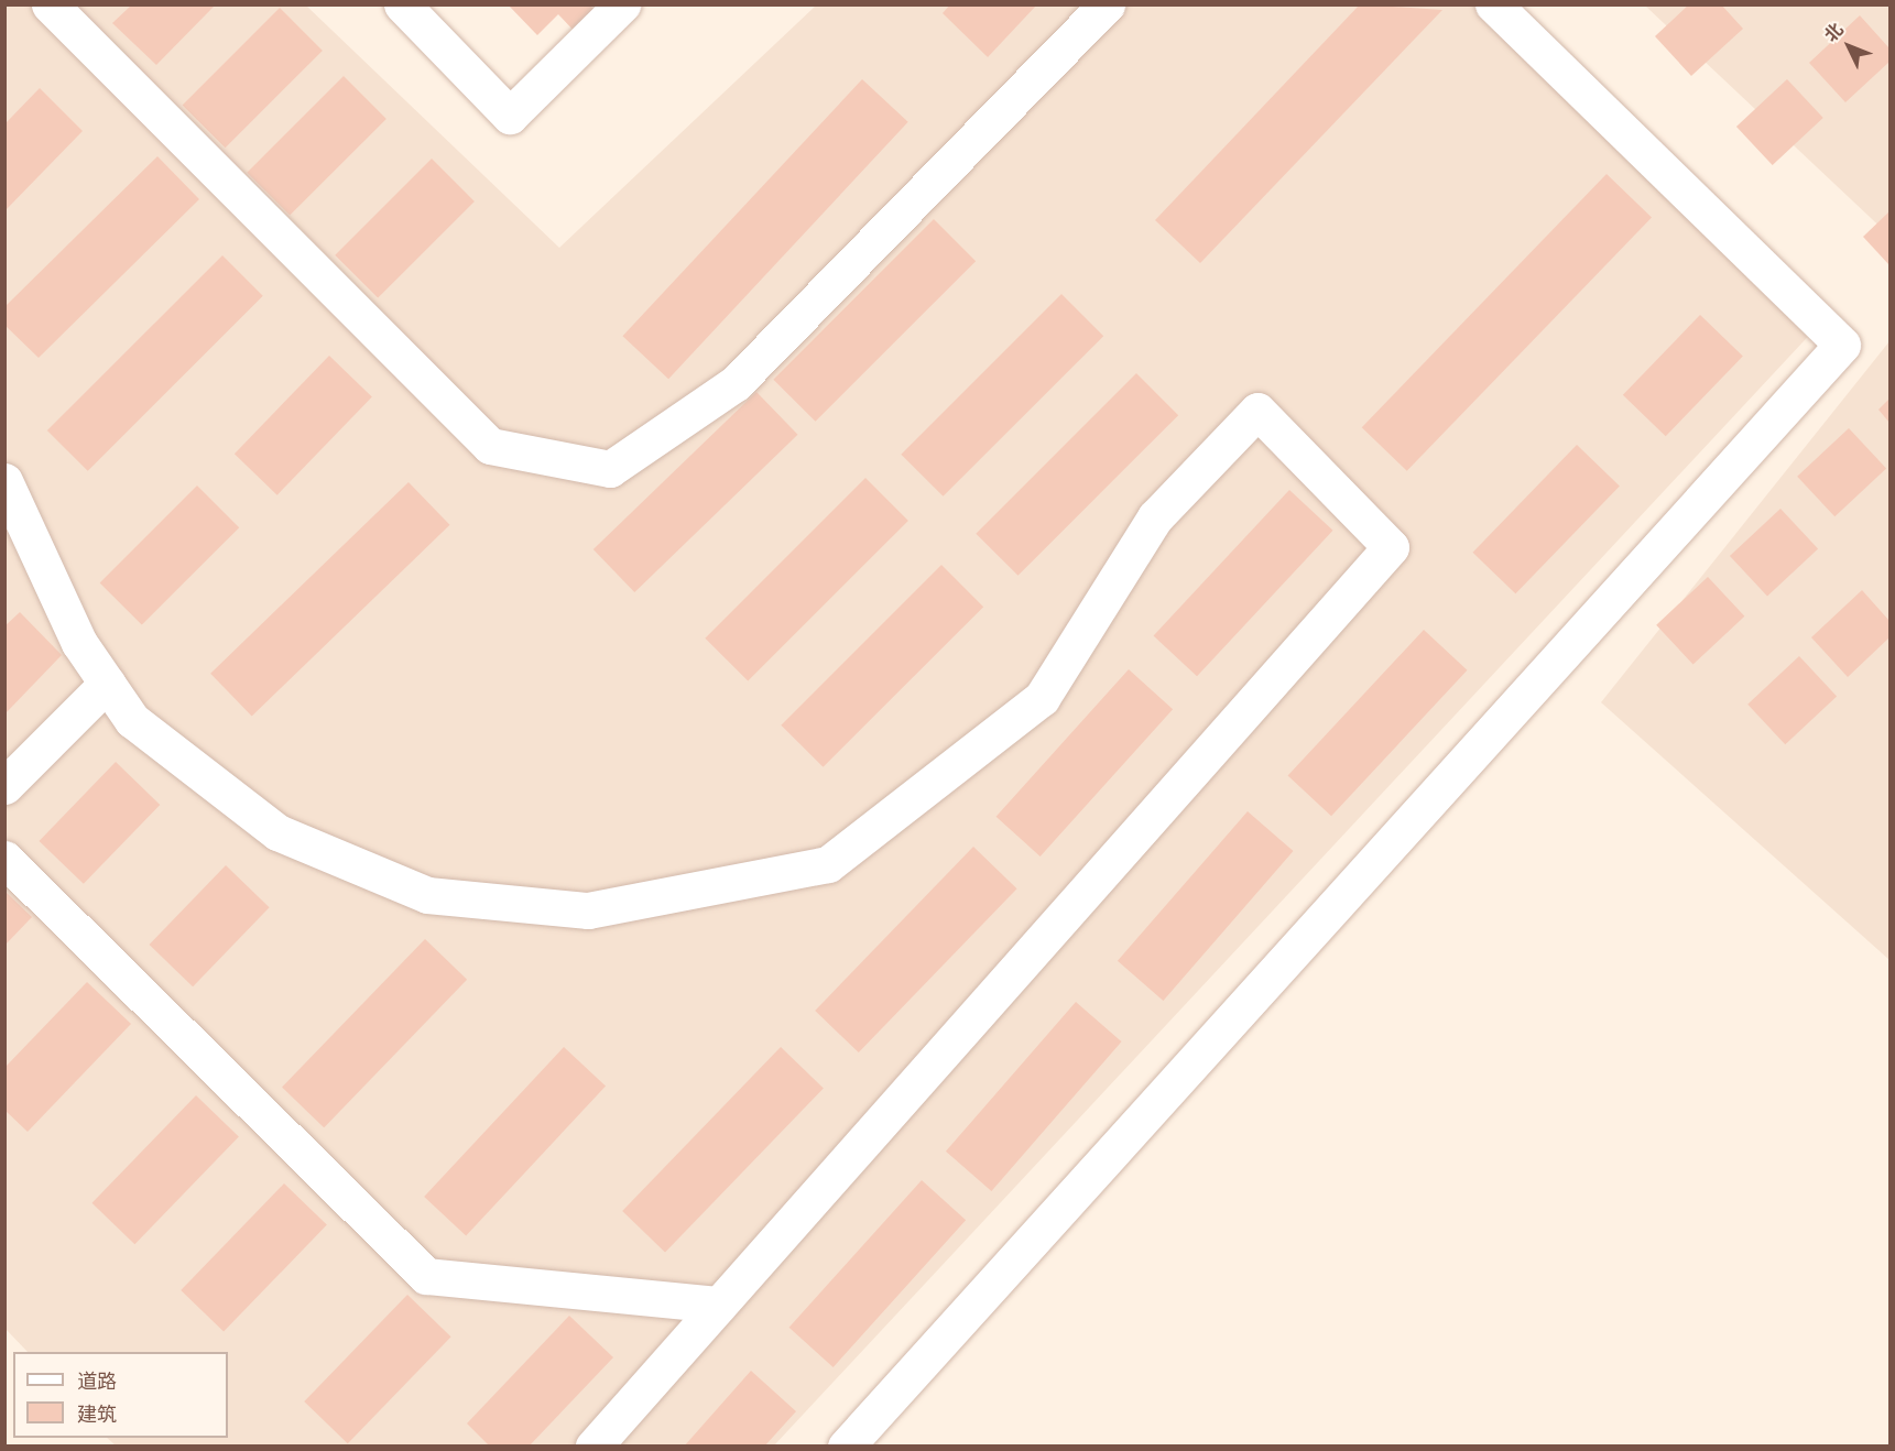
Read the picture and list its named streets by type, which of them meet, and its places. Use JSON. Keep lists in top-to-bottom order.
{
  "legend": ["道路", "建筑"],
  "north": "top left"
}
